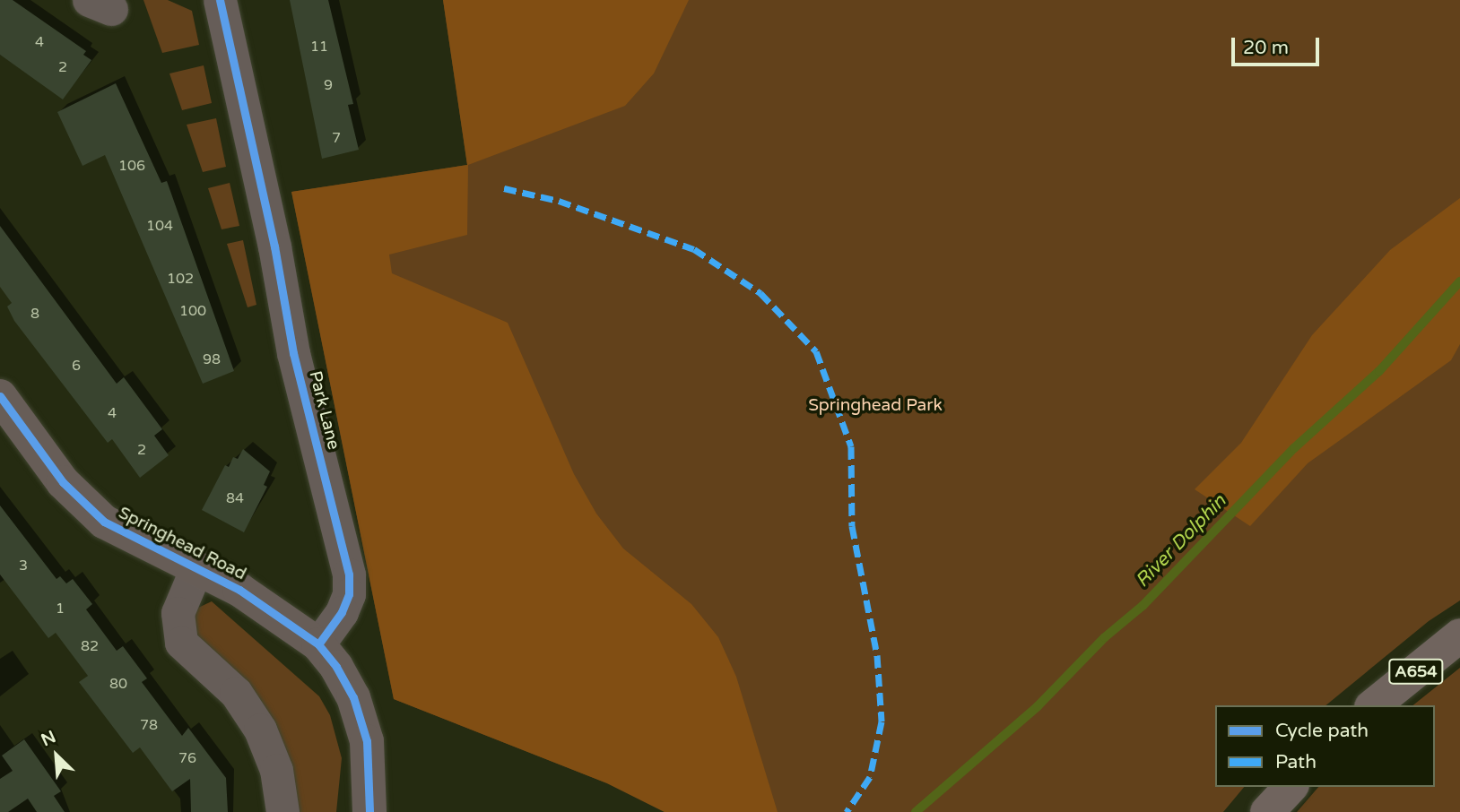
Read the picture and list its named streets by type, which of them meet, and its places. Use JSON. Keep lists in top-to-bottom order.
{
  "streets": {
    "main road": ["A654"],
    "street": ["Park Lane", "Springhead Road"]
  },
  "crossings": [
    ["Park Lane", "Springhead Road"]
  ],
  "water": ["River Dolphin"],
  "parks": ["Springhead Park"],
  "house_numbers": [
    "4",
    "11",
    "2",
    "9",
    "7",
    "106",
    "104",
    "102",
    "100",
    "8",
    "98",
    "6",
    "4",
    "2",
    "84",
    "3",
    "1",
    "82",
    "80",
    "78",
    "76"
  ],
  "legend": ["Cycle path", "Path"],
  "scale_bar": "20 m",
  "north": "top left"
}
